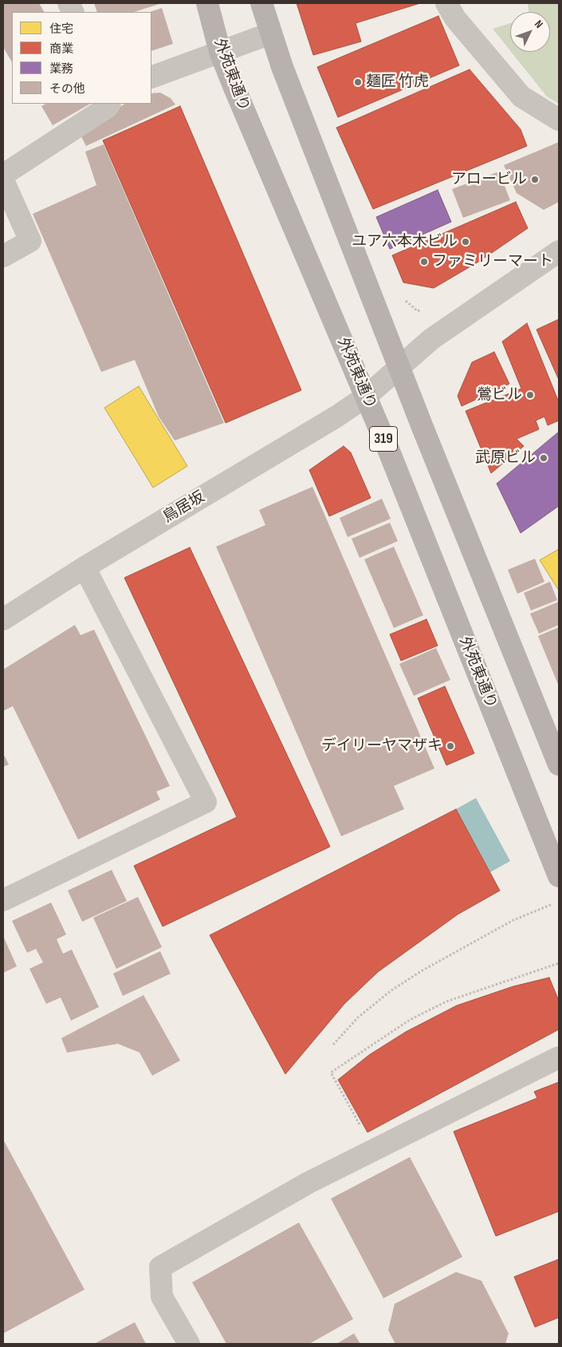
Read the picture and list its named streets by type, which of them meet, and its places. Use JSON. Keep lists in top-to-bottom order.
{
  "streets": {
    "main road": ["外苑東通り", "319"],
    "street": ["鳥居坂"]
  },
  "crossings": [
    ["外苑東通り", "鳥居坂"]
  ],
  "places": [
    "麺匠 竹虎",
    "アロービル",
    "ユア六本木ビル",
    "ファミリーマート",
    "鶯ビル",
    "武原ビル",
    "デイリーヤマザキ"
  ],
  "legend": [
    "住宅",
    "商業",
    "業務",
    "その他"
  ],
  "north": "top right"
}
